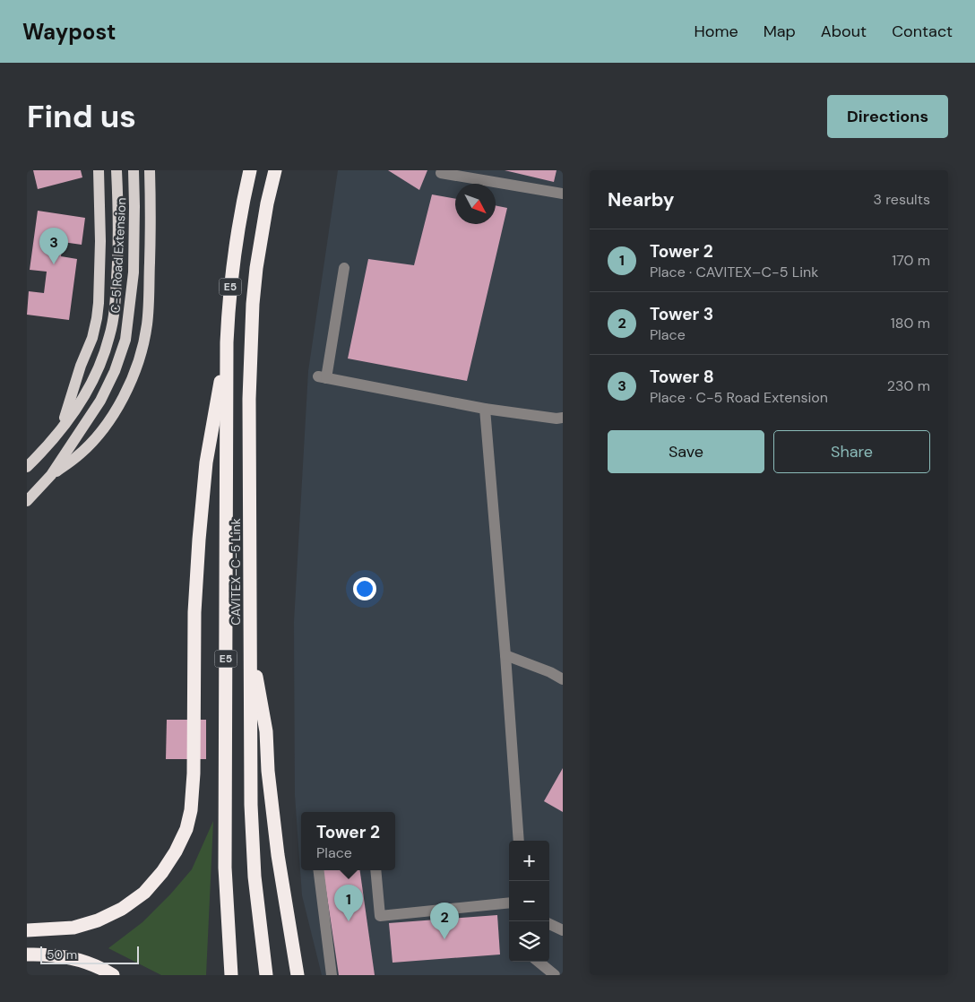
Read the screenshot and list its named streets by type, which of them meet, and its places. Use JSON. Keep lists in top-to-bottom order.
{
  "streets": {
    "highway": ["E5", "CAVITEX–C-5 Link"],
    "main road": ["C-5 Road Extension"]
  },
  "scale_bar": "50 m",
  "north": "bottom right",
  "page": {
    "header": "Waypost",
    "nav": [
      "Home",
      "Map",
      "About",
      "Contact"
    ],
    "buttons": [
      "Directions",
      ["Save", "Share"]
    ],
    "title": "Find us",
    "heading": ["Nearby", "3 results"],
    "pins": ["3", "1", "2"],
    "list": [
      {
        "mark": "1",
        "name": "Tower 2",
        "note": "Place · CAVITEX–C-5 Link",
        "value": "170 m"
      },
      {
        "mark": "2",
        "name": "Tower 3",
        "note": "Place",
        "value": "180 m"
      },
      {
        "mark": "3",
        "name": "Tower 8",
        "note": "Place · C-5 Road Extension",
        "value": "230 m"
      }
    ],
    "popup": ["Tower 2", "Place"],
    "map_buttons": ["+", "−"],
    "scale": "50 m"
  }
}
